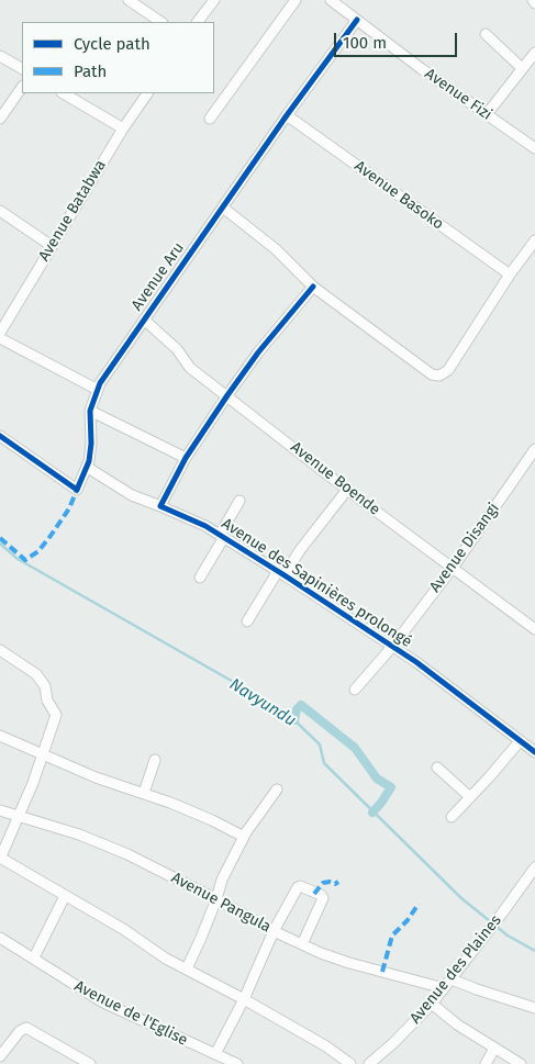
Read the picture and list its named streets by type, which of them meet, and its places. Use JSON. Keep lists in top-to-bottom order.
{
  "streets": {
    "street": [
      "Avenue Fizi",
      "Avenue Basoko",
      "Avenue Batabwa",
      "Avenue Aru",
      "Avenue Boende",
      "Avenue Disangi",
      "Avenue des Sapinières prolongé",
      "Avenue Pangula",
      "Avenue des Plaines",
      "Avenue de l'Eglise"
    ]
  },
  "crossings": [
    ["Avenue Fizi", "Avenue Aru"],
    ["Avenue Basoko", "Avenue Aru"],
    ["Avenue Aru", "Avenue Boende"],
    ["Avenue Aru", "Avenue des Sapinières prolongé"],
    ["Avenue Boende", "Avenue Disangi"],
    ["Avenue Disangi", "Avenue des Sapinières prolongé"],
    ["Avenue Pangula", "Avenue des Plaines"]
  ],
  "water": ["Navyundu"],
  "legend": ["Cycle path", "Path"],
  "scale_bar": "100 m"
}
